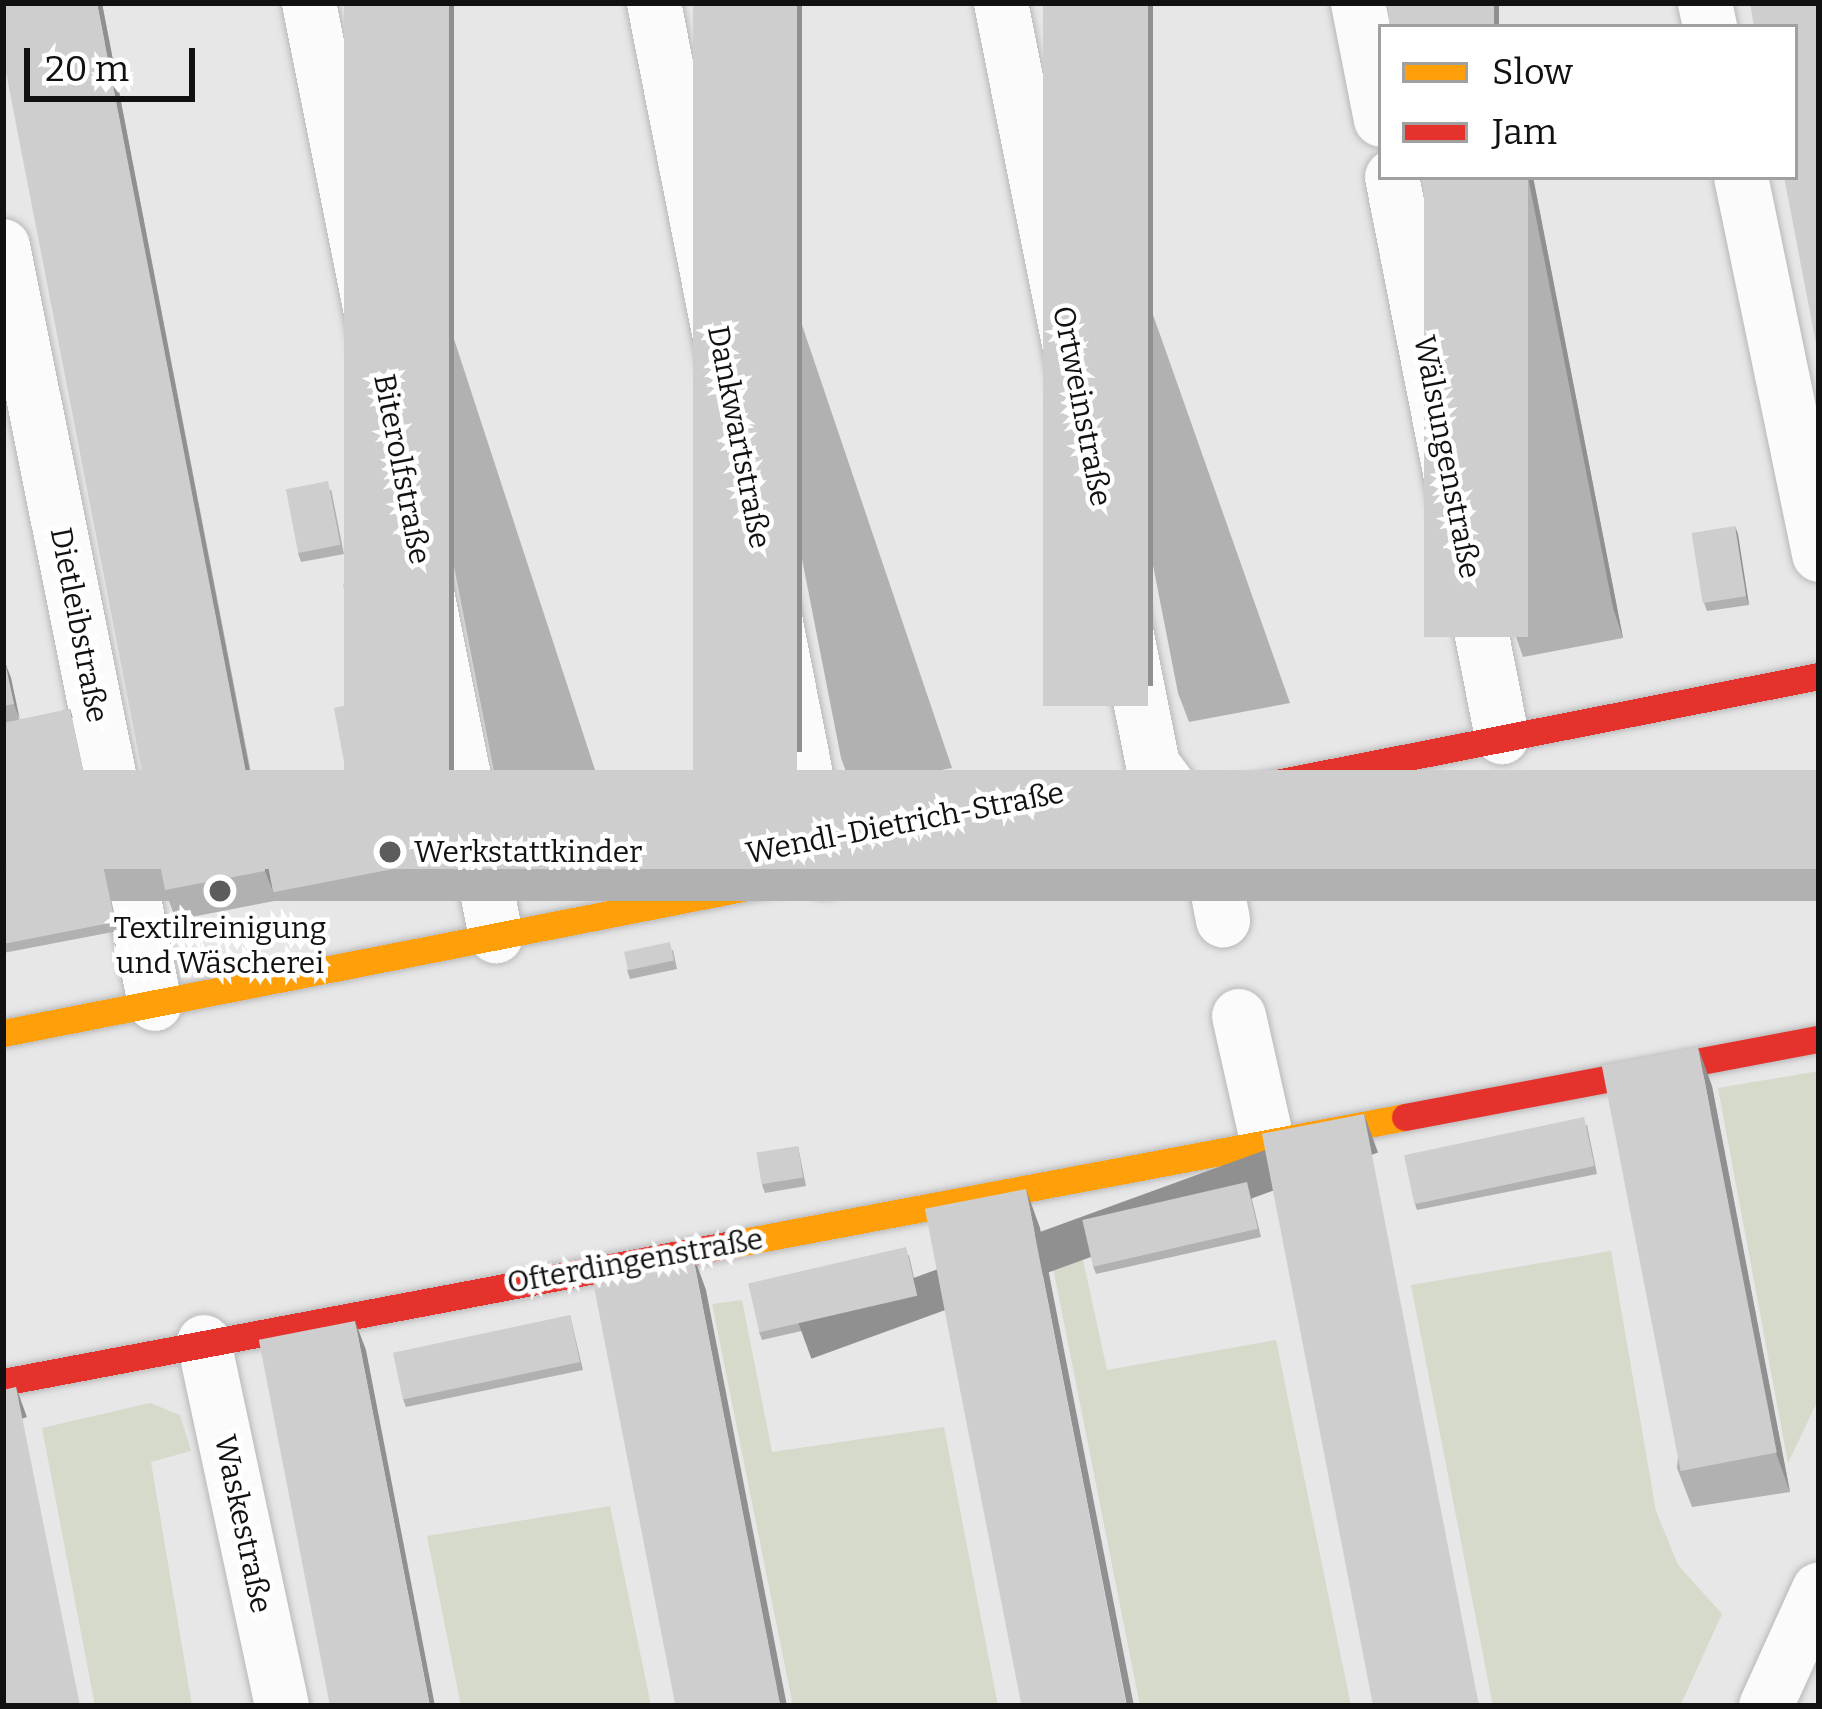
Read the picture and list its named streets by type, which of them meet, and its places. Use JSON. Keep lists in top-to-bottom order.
{
  "streets": {
    "street": [
      "Ortweinstraße",
      "Dankwartstraße",
      "Wälsungenstraße",
      "Biterolfstraße",
      "Dietleibstraße",
      "Wendl-Dietrich-Straße",
      "Ofterdingenstraße",
      "Waskestraße"
    ]
  },
  "crossings": [
    ["Ortweinstraße", "Wendl-Dietrich-Straße"],
    ["Dankwartstraße", "Wendl-Dietrich-Straße"],
    ["Wälsungenstraße", "Wendl-Dietrich-Straße"],
    ["Biterolfstraße", "Wendl-Dietrich-Straße"],
    ["Dietleibstraße", "Wendl-Dietrich-Straße"],
    ["Ofterdingenstraße", "Waskestraße"]
  ],
  "places": ["Werkstattkinder", "Textilreinigung und Wäscherei"],
  "legend": ["Slow", "Jam"],
  "scale_bar": "20 m"
}
